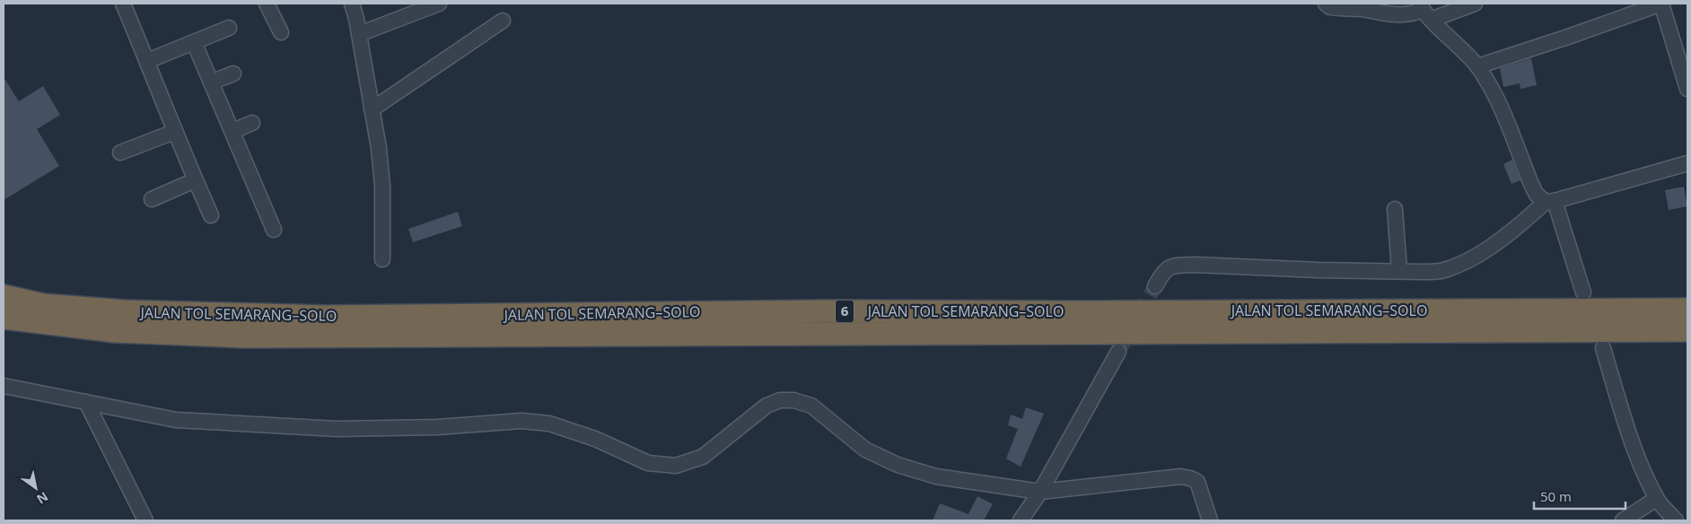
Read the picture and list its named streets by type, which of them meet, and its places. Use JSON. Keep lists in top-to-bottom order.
{
  "streets": {
    "highway": ["JALAN TOL SEMARANG–SOLO", "6"]
  },
  "scale_bar": "50 m",
  "north": "bottom right"
}
